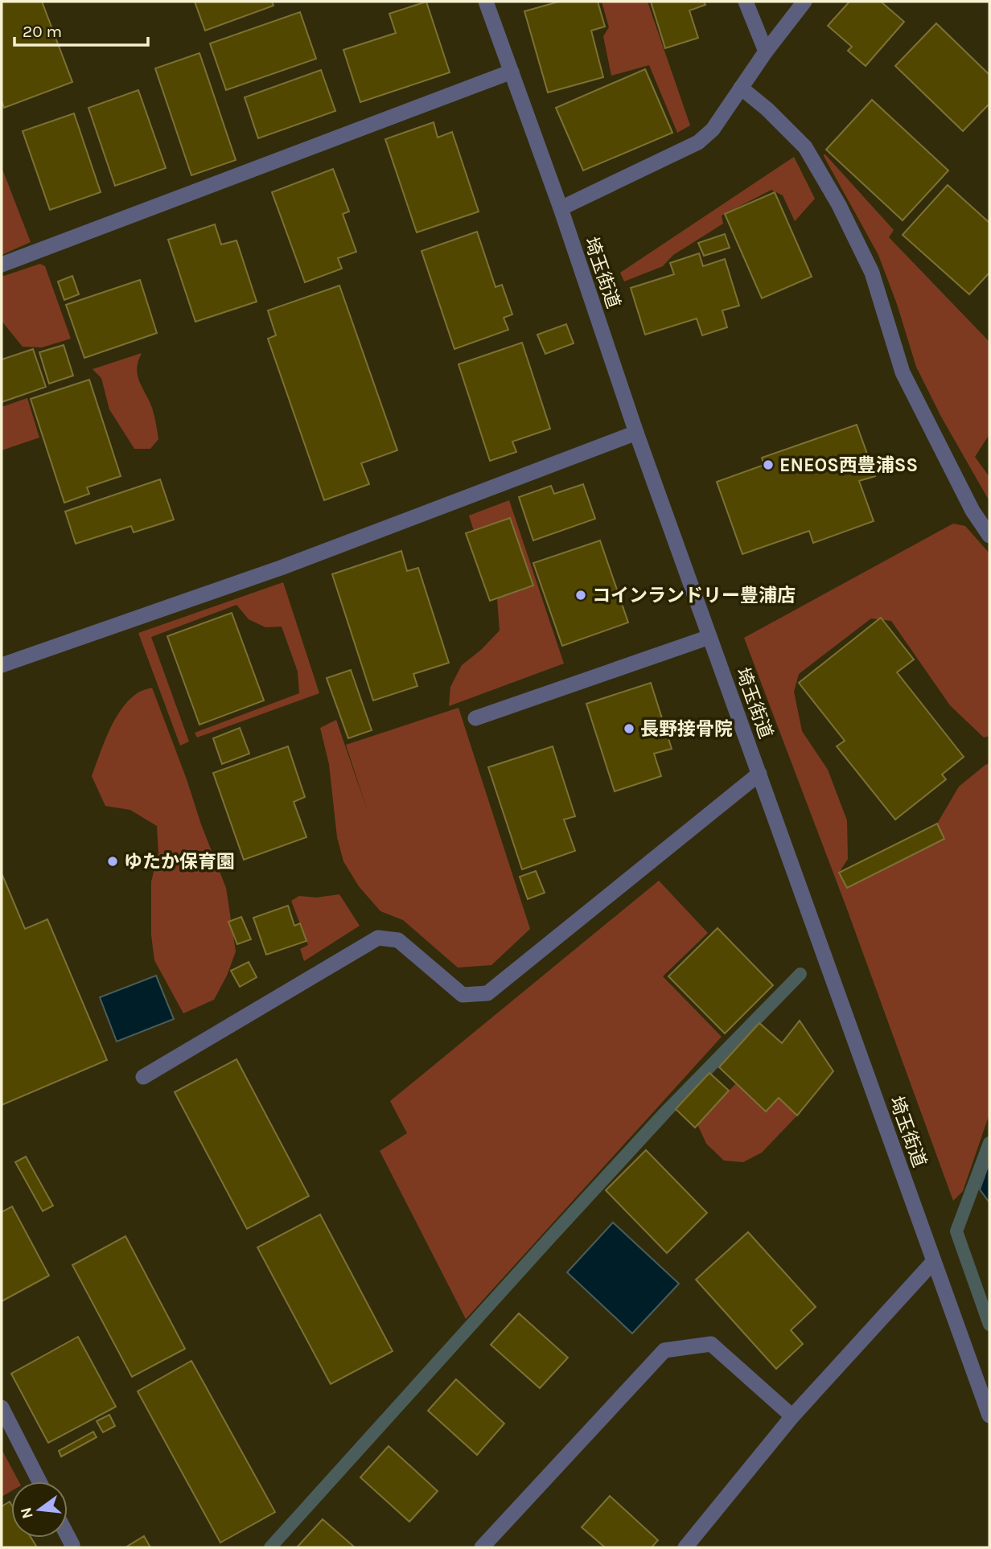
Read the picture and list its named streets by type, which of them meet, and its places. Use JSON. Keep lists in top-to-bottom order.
{
  "streets": {
    "street": ["埼玉街道"]
  },
  "places": [
    "ENEOS西豊浦SS",
    "コインランドリー豊浦店",
    "長野接骨院",
    "ゆたか保育園"
  ],
  "scale_bar": "20 m",
  "north": "left"
}
